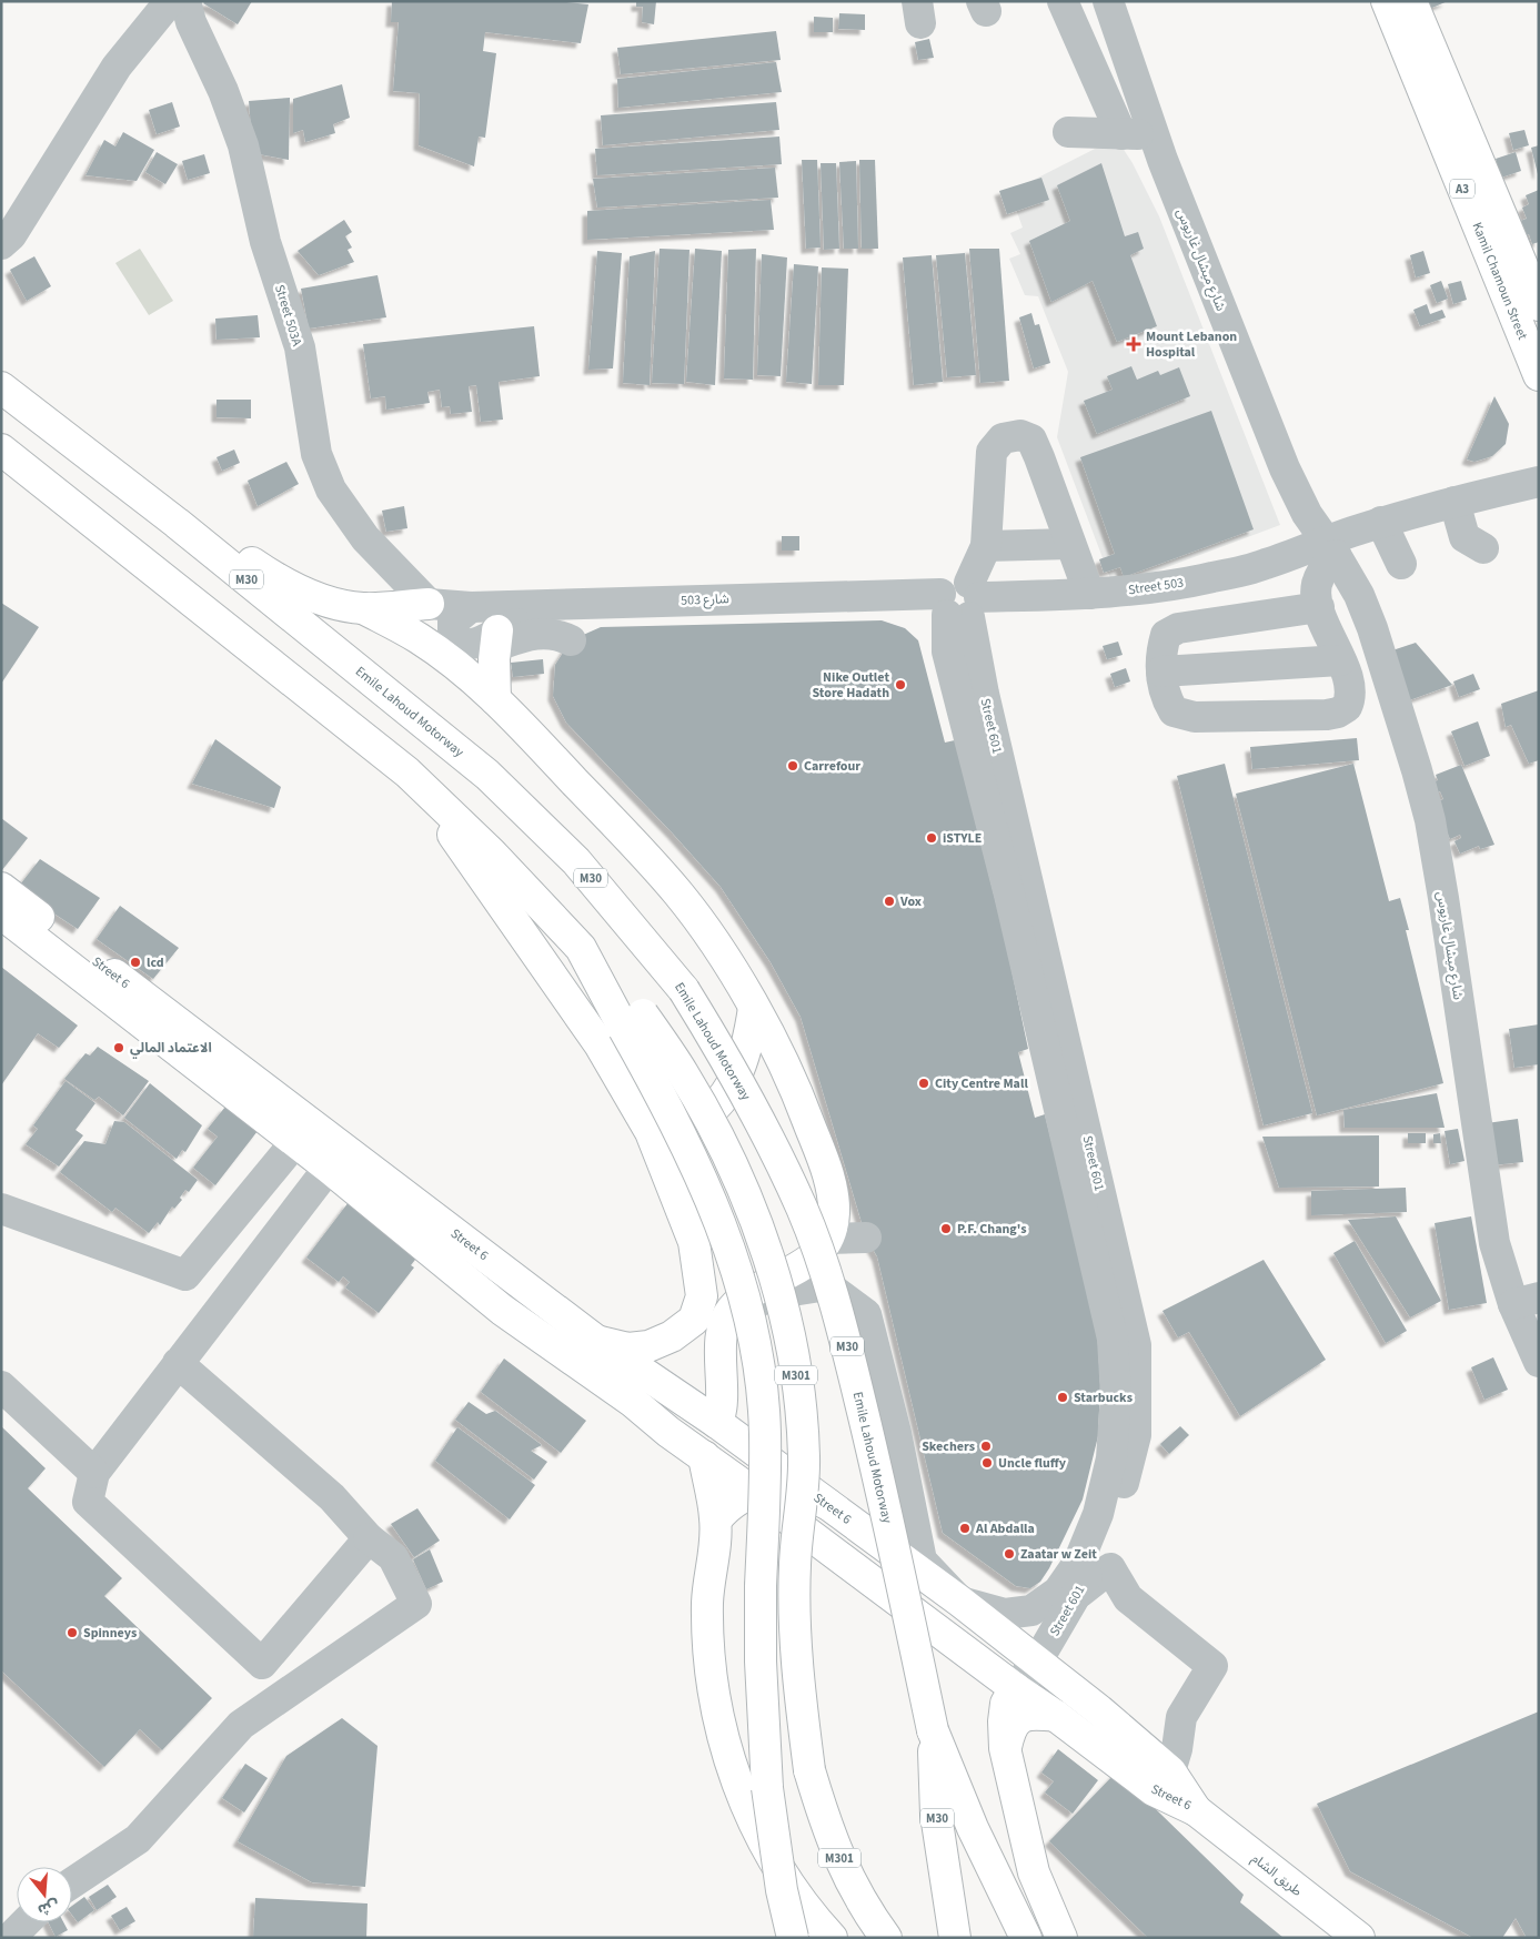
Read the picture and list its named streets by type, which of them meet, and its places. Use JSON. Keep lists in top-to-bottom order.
{
  "streets": {
    "main road": [
      "A3",
      "Kamil Chamoun Street",
      "M30",
      "Emile Lahoud Motorway",
      "Street 6",
      "M301",
      "طريق الشام"
    ],
    "street": [
      "شارع ميشال غاريوس",
      "Street 503A",
      "Street 503",
      "شارع 503",
      "Street 601"
    ]
  },
  "crossings": [
    ["شارع ميشال غاريوس", "Street 503"],
    ["Street 503A", "شارع 503"],
    ["Street 503", "شارع 503"],
    ["Street 503", "Street 601"],
    ["شارع 503", "Street 601"],
    ["Street 601", "Street 6"],
    ["Street 6", "طريق الشام"]
  ],
  "places": {
    "health": ["Mount Lebanon Hospital"],
    "other": [
      "Nike Outlet Store Hadath",
      "Carrefour",
      "iSTYLE",
      "Vox",
      "lcd",
      "الاعتماد المالي",
      "City Centre Mall",
      "P.F. Chang's",
      "Starbucks",
      "Skechers",
      "Uncle fluffy",
      "Al Abdalla",
      "Zaatar w Zeit",
      "Spinneys"
    ]
  },
  "north": "bottom"
}
